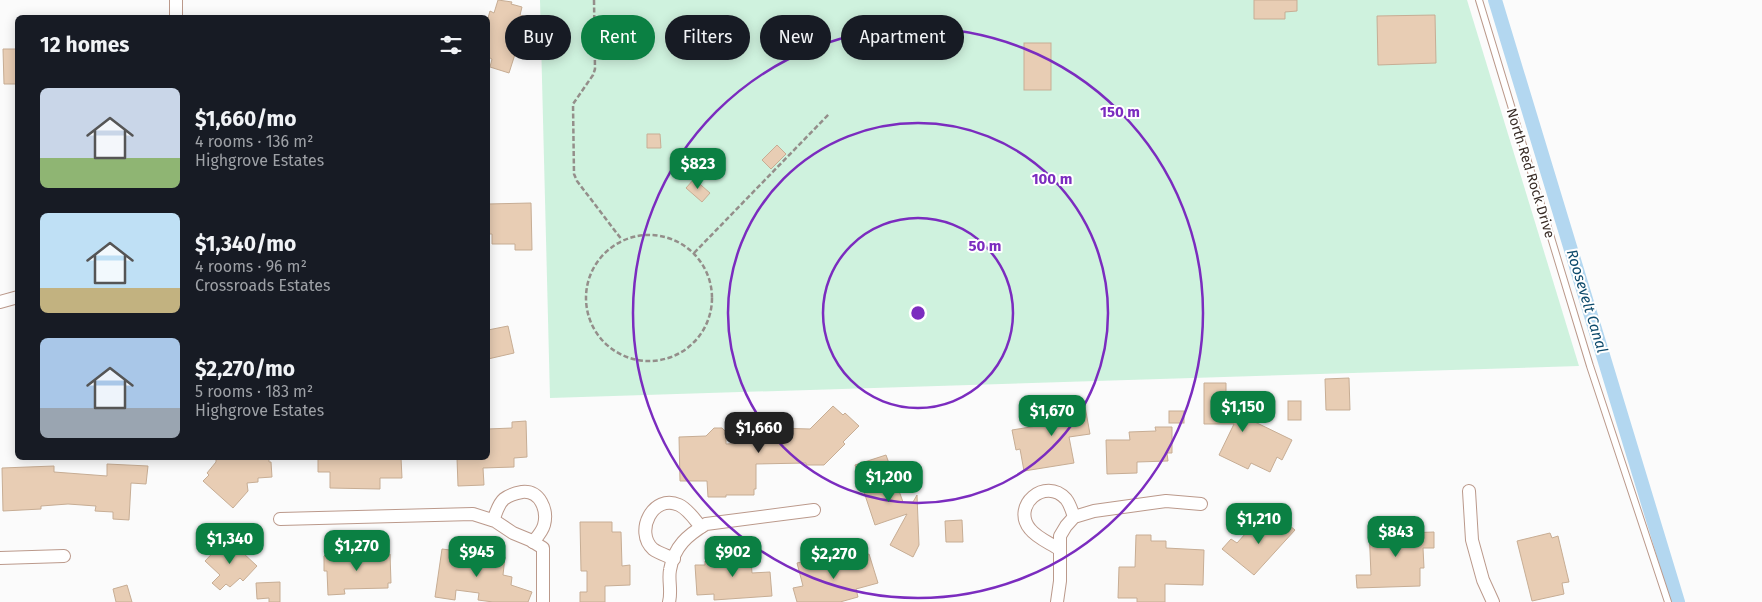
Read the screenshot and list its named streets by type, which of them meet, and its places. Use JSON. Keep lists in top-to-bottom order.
{
  "streets": {
    "lane": ["North Red Rock Drive"]
  },
  "water": ["Roosevelt Canal"],
  "page": {
    "chip": [
      "Buy",
      "Rent",
      "Filters",
      "New",
      "Apartment"
    ],
    "heading": "12 homes",
    "list": [
      {
        "name": "$1,660/mo",
        "note": "4 rooms · 136 m² · Highgrove Estates"
      },
      {
        "name": "$1,340/mo",
        "note": "4 rooms · 96 m² · Crossroads Estates"
      },
      {
        "name": "$2,270/mo",
        "note": "5 rooms · 183 m² · Highgrove Estates"
      }
    ],
    "price": [
      "$823",
      "$1,150",
      "$1,670",
      "$1,660",
      "$1,200",
      "$1,210",
      "$843",
      "$1,340",
      "$1,270",
      "$945",
      "$902",
      "$2,270"
    ]
  },
  "rings": ["150 m", "100 m", "50 m"]
}
